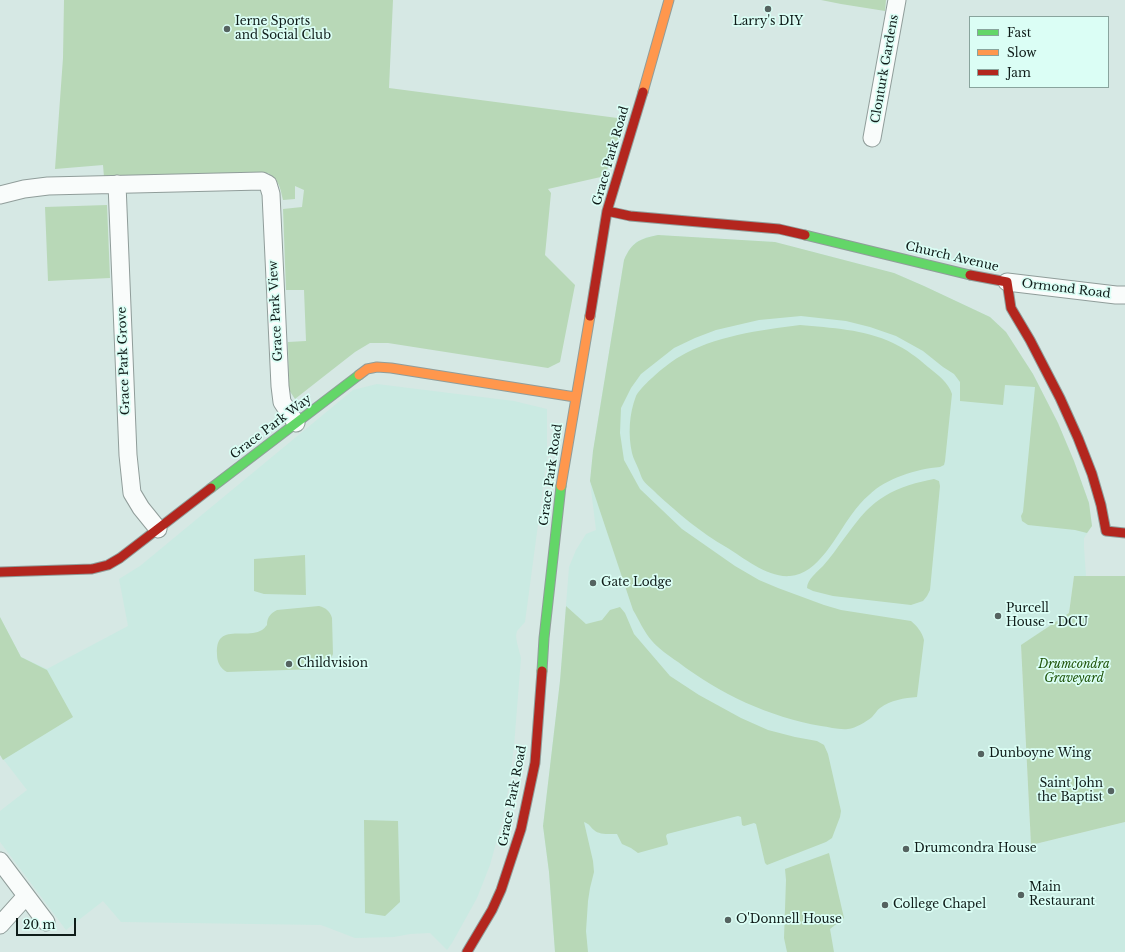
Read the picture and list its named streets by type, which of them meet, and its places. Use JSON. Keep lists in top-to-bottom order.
{
  "streets": {
    "street": [
      "Clonturk Gardens",
      "Grace Park Road",
      "Church Avenue",
      "Ormond Road",
      "Grace Park View",
      "Grace Park Grove",
      "Grace Park Way"
    ]
  },
  "crossings": [
    ["Grace Park Road", "Church Avenue"],
    ["Grace Park Road", "Grace Park Way"],
    ["Church Avenue", "Ormond Road"],
    ["Grace Park View", "Grace Park Grove"],
    ["Grace Park View", "Grace Park Way"],
    ["Grace Park Grove", "Grace Park Way"]
  ],
  "parks": ["Drumcondra Graveyard"],
  "places": [
    "Larry's DIY",
    "Ierne Sports and Social Club",
    "Gate Lodge",
    "Purcell House - DCU",
    "Childvision",
    "Dunboyne Wing",
    "Saint John the Baptist",
    "Drumcondra House",
    "Main Restaurant",
    "College Chapel",
    "O'Donnell House"
  ],
  "legend": ["Fast", "Slow", "Jam"],
  "scale_bar": "20 m"
}
